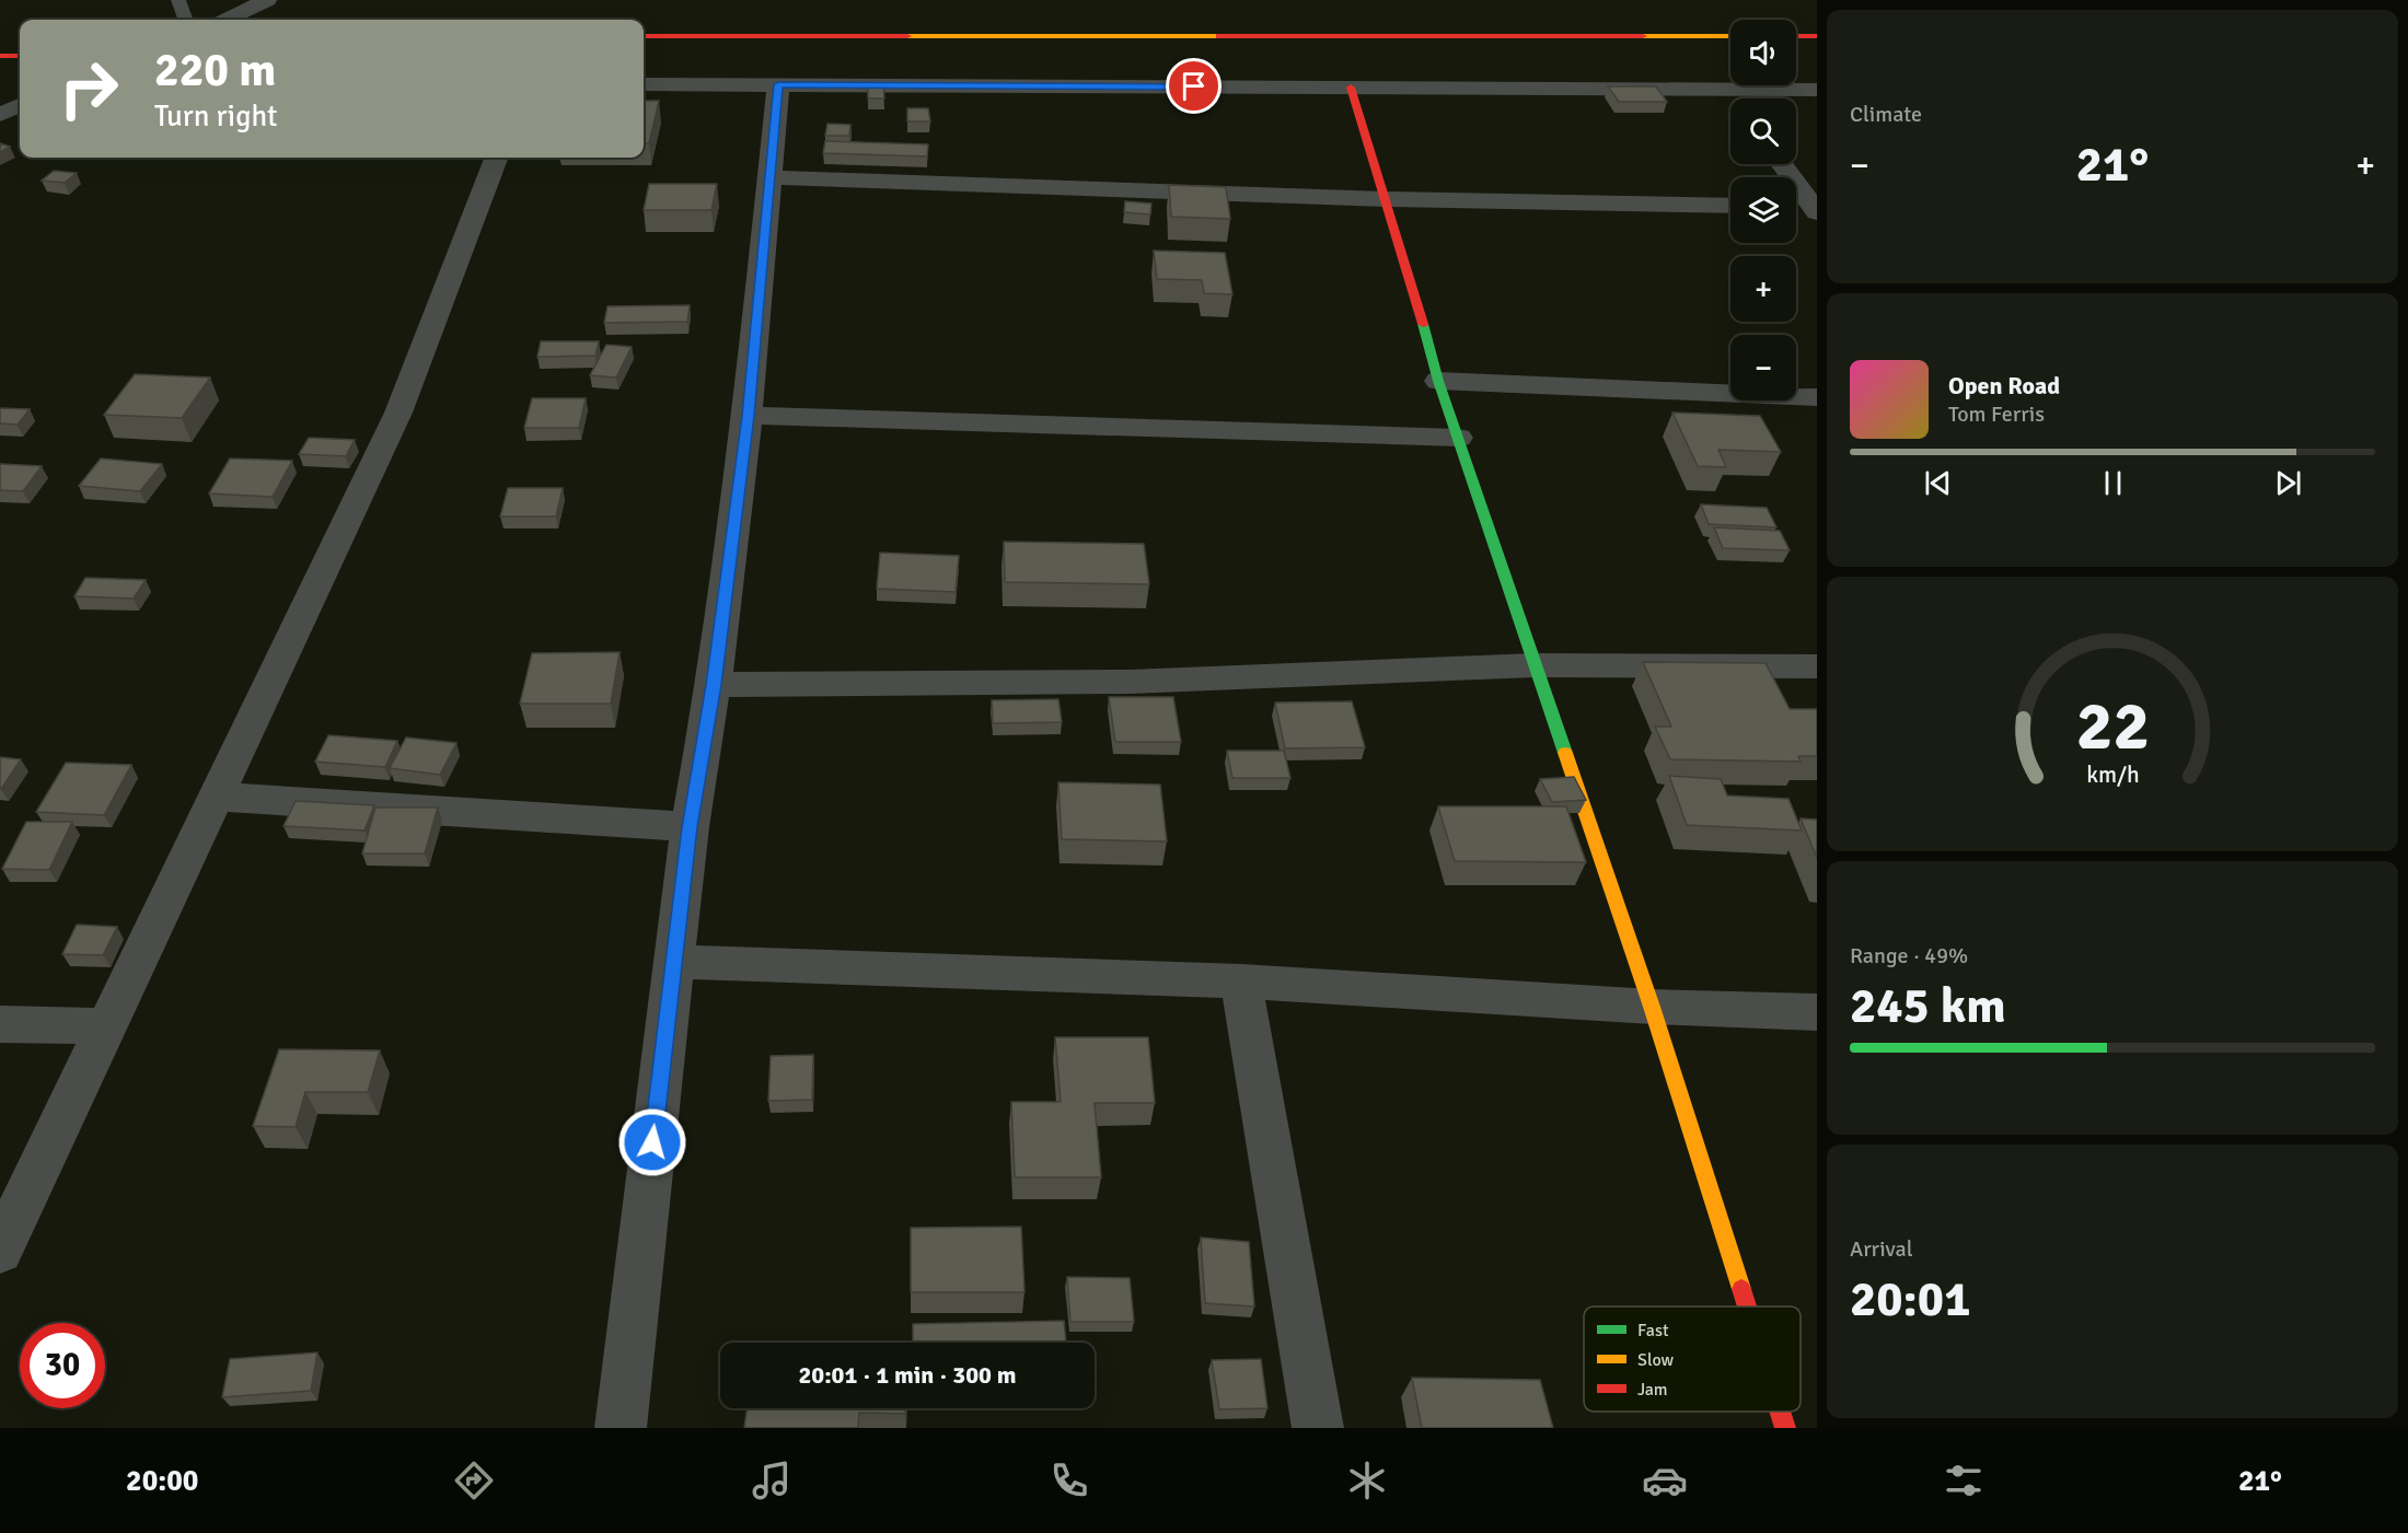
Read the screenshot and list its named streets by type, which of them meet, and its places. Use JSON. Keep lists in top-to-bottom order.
{
  "legend": ["Fast", "Slow", "Jam"],
  "page": {
    "tile": [
      "Climate",
      ["Range · 49%", "245 km"],
      ["Arrival", "20:01"]
    ],
    "map_buttons": ["+", "−"],
    "turn": ["220 m", "Turn right"],
    "heat": ["−", "21°", "+"],
    "song": ["Open Road", "Tom Ferris"],
    "limit": "30",
    "trip": "20:01 · 1 min · 300 m",
    "tabs": ["20:00", "21°"],
    "gauge": ["22", "km/h"]
  }
}
